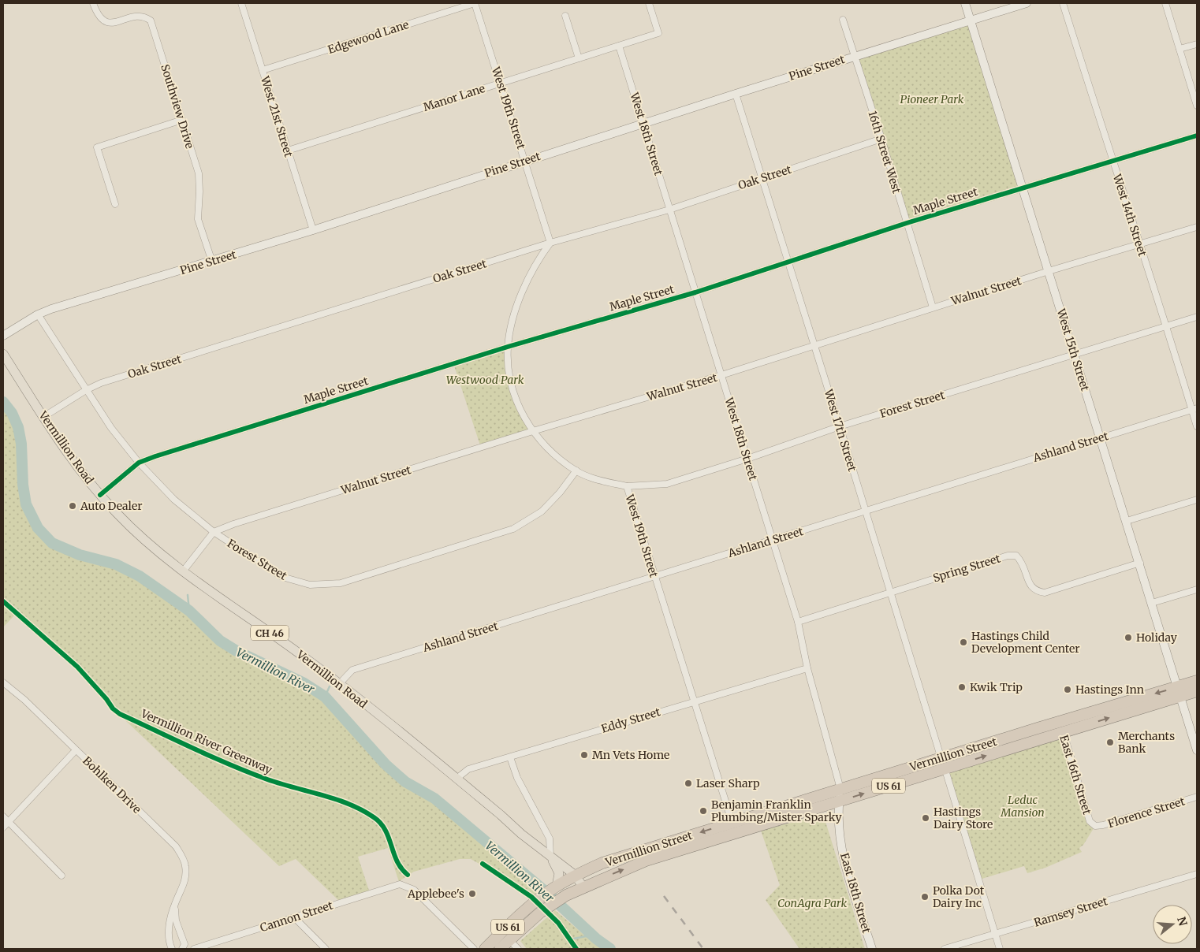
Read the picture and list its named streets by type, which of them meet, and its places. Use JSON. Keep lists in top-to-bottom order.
{
  "streets": {
    "highway": ["Vermillion Street", "US 61"],
    "main road": ["Vermillion Road", "CH 46"],
    "street": [
      "Edgewood Lane",
      "Pine Street",
      "Manor Lane",
      "Southview Drive",
      "West 19th Street",
      "West 21st Street",
      "West 18th Street",
      "16th Street West",
      "Oak Street",
      "Maple Street",
      "West 14th Street",
      "Walnut Street",
      "West 15th Street",
      "Forest Street",
      "West 17th Street",
      "Ashland Street",
      "Spring Street",
      "Eddy Street",
      "East 16th Street",
      "Bohlken Drive",
      "Florence Street",
      "East 18th Street",
      "Ramsey Street",
      "Cannon Street"
    ],
    "cycle path": ["Vermillion River Greenway"]
  },
  "crossings": [
    ["Edgewood Lane", "West 19th Street"],
    ["Edgewood Lane", "West 21st Street"],
    ["Pine Street", "Southview Drive"],
    ["Pine Street", "West 19th Street"],
    ["Pine Street", "West 21st Street"],
    ["Pine Street", "West 18th Street"],
    ["Pine Street", "16th Street West"],
    ["Pine Street", "West 15th Street"],
    ["Pine Street", "Forest Street"],
    ["Pine Street", "West 17th Street"],
    ["Manor Lane", "West 19th Street"],
    ["Manor Lane", "West 21st Street"],
    ["Manor Lane", "West 18th Street"],
    ["West 19th Street", "Oak Street"],
    ["West 19th Street", "Maple Street"],
    ["West 19th Street", "Walnut Street"],
    ["West 19th Street", "Forest Street"],
    ["West 19th Street", "Ashland Street"],
    ["West 19th Street", "Eddy Street"],
    ["West 19th Street", "Vermillion Street"],
    ["West 18th Street", "Oak Street"],
    ["West 18th Street", "Maple Street"],
    ["West 18th Street", "Walnut Street"],
    ["West 18th Street", "Forest Street"],
    ["West 18th Street", "Ashland Street"],
    ["West 18th Street", "Spring Street"],
    ["West 18th Street", "Eddy Street"],
    ["West 18th Street", "Vermillion Street"],
    ["West 18th Street", "East 18th Street"],
    ["16th Street West", "Oak Street"],
    ["16th Street West", "Maple Street"],
    ["16th Street West", "Walnut Street"],
    ["Oak Street", "Forest Street"],
    ["Oak Street", "West 17th Street"],
    ["Oak Street", "Vermillion Road"],
    ["Maple Street", "West 14th Street"],
    ["Maple Street", "West 15th Street"],
    ["Maple Street", "Forest Street"],
    ["Maple Street", "West 17th Street"],
    ["Maple Street", "Vermillion Road"],
    ["West 14th Street", "Walnut Street"],
    ["West 14th Street", "Forest Street"],
    ["West 14th Street", "Ashland Street"],
    ["Walnut Street", "West 15th Street"],
    ["Walnut Street", "Forest Street"],
    ["Walnut Street", "West 17th Street"],
    ["West 15th Street", "Forest Street"],
    ["West 15th Street", "Ashland Street"],
    ["West 15th Street", "Spring Street"],
    ["West 15th Street", "Vermillion Street"],
    ["Forest Street", "West 17th Street"],
    ["West 17th Street", "Ashland Street"],
    ["West 17th Street", "Spring Street"],
    ["West 17th Street", "Vermillion Street"],
    ["West 17th Street", "Ramsey Street"],
    ["Ashland Street", "Vermillion Road"],
    ["Vermillion Road", "Eddy Street"],
    ["Vermillion Road", "Vermillion Street"],
    ["Vermillion Street", "East 16th Street"],
    ["Vermillion Street", "East 18th Street"],
    ["East 16th Street", "Florence Street"]
  ],
  "water": ["Vermillion River"],
  "parks": [
    "Pioneer Park",
    "Westwood Park",
    "Leduc Mansion",
    "ConAgra Park"
  ],
  "places": [
    "Auto Dealer",
    "Holiday",
    "Hastings Child Development Center",
    "Kwik Trip",
    "Hastings Inn",
    "Merchants Bank",
    "Mn Vets Home",
    "Laser Sharp",
    "Benjamin Franklin Plumbing/Mister Sparky",
    "Hastings Dairy Store",
    "Applebee's",
    "Polka Dot Dairy Inc"
  ],
  "north": "right"
}
